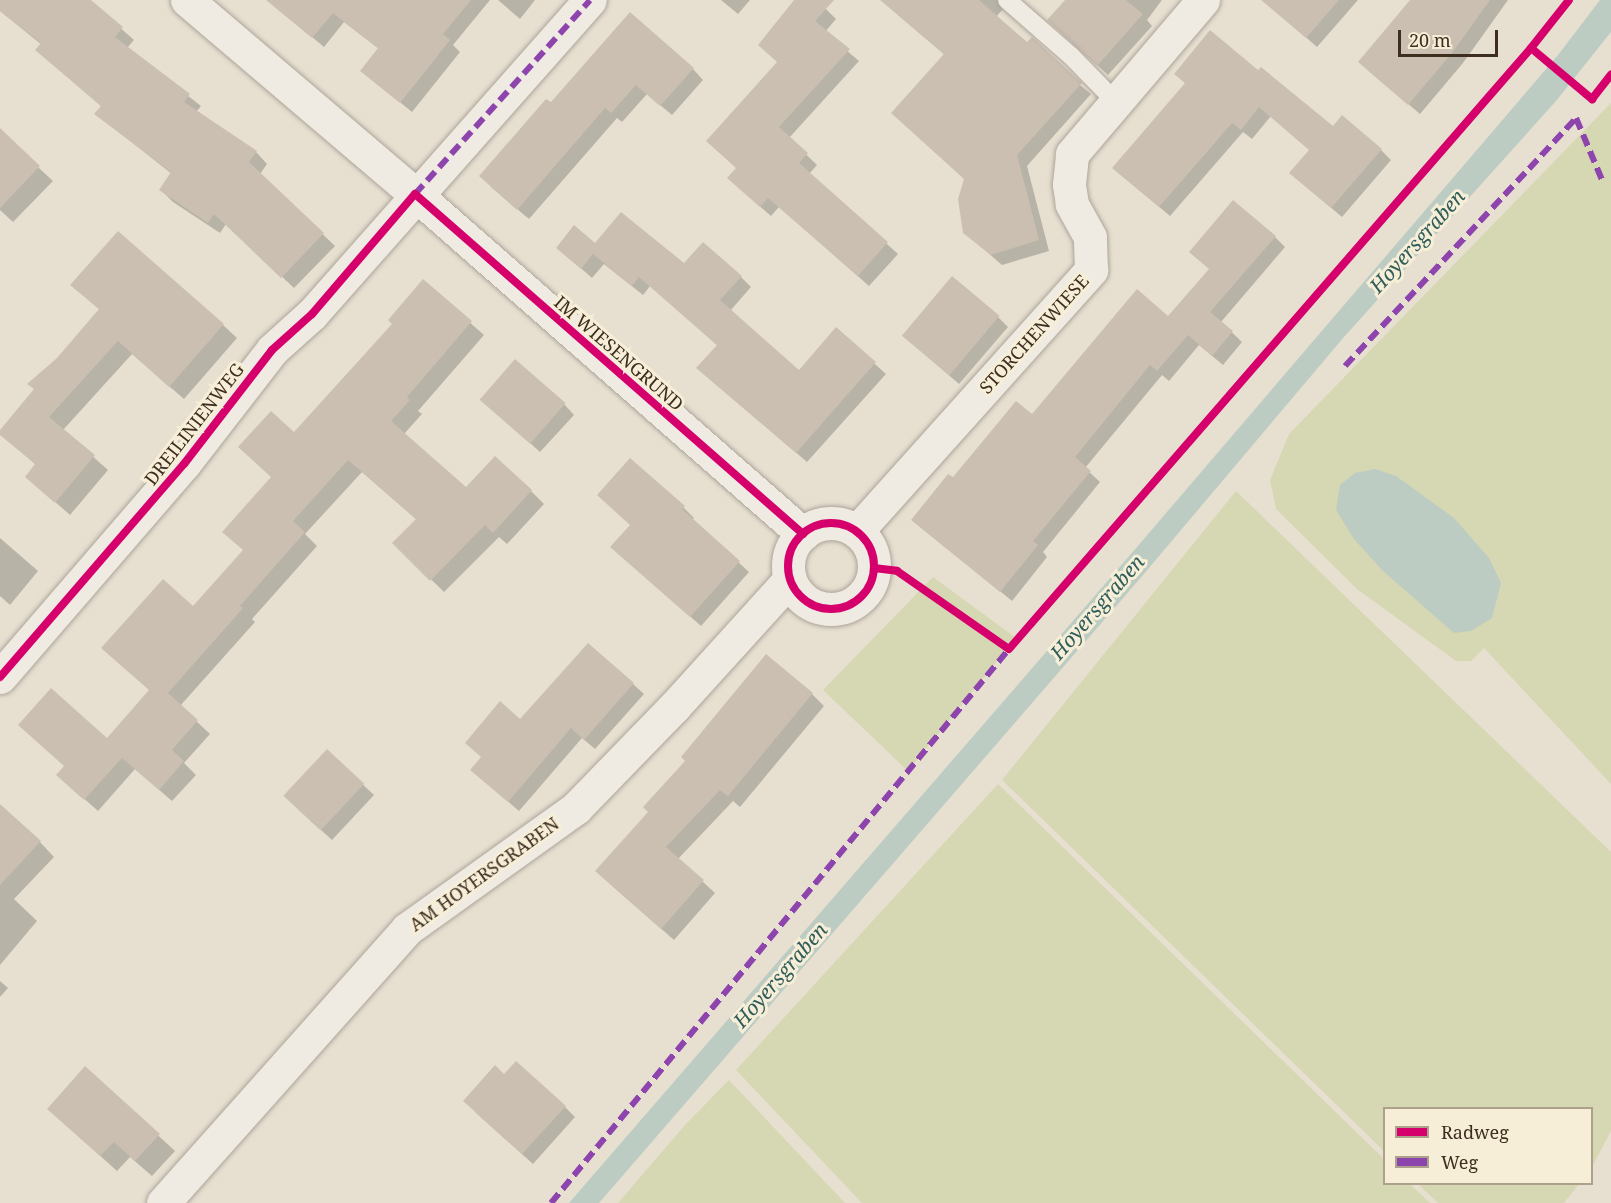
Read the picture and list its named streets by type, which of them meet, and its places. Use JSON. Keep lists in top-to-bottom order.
{
  "streets": {
    "street": [
      "STORCHENWIESE",
      "IM WIESENGRUND",
      "DREILINIENWEG",
      "AM HOYERSGRABEN"
    ]
  },
  "crossings": [
    ["STORCHENWIESE", "IM WIESENGRUND"],
    ["STORCHENWIESE", "AM HOYERSGRABEN"],
    ["IM WIESENGRUND", "DREILINIENWEG"],
    ["IM WIESENGRUND", "AM HOYERSGRABEN"]
  ],
  "water": ["Hoyersgraben"],
  "legend": ["Radweg", "Weg"],
  "scale_bar": "20 m"
}
